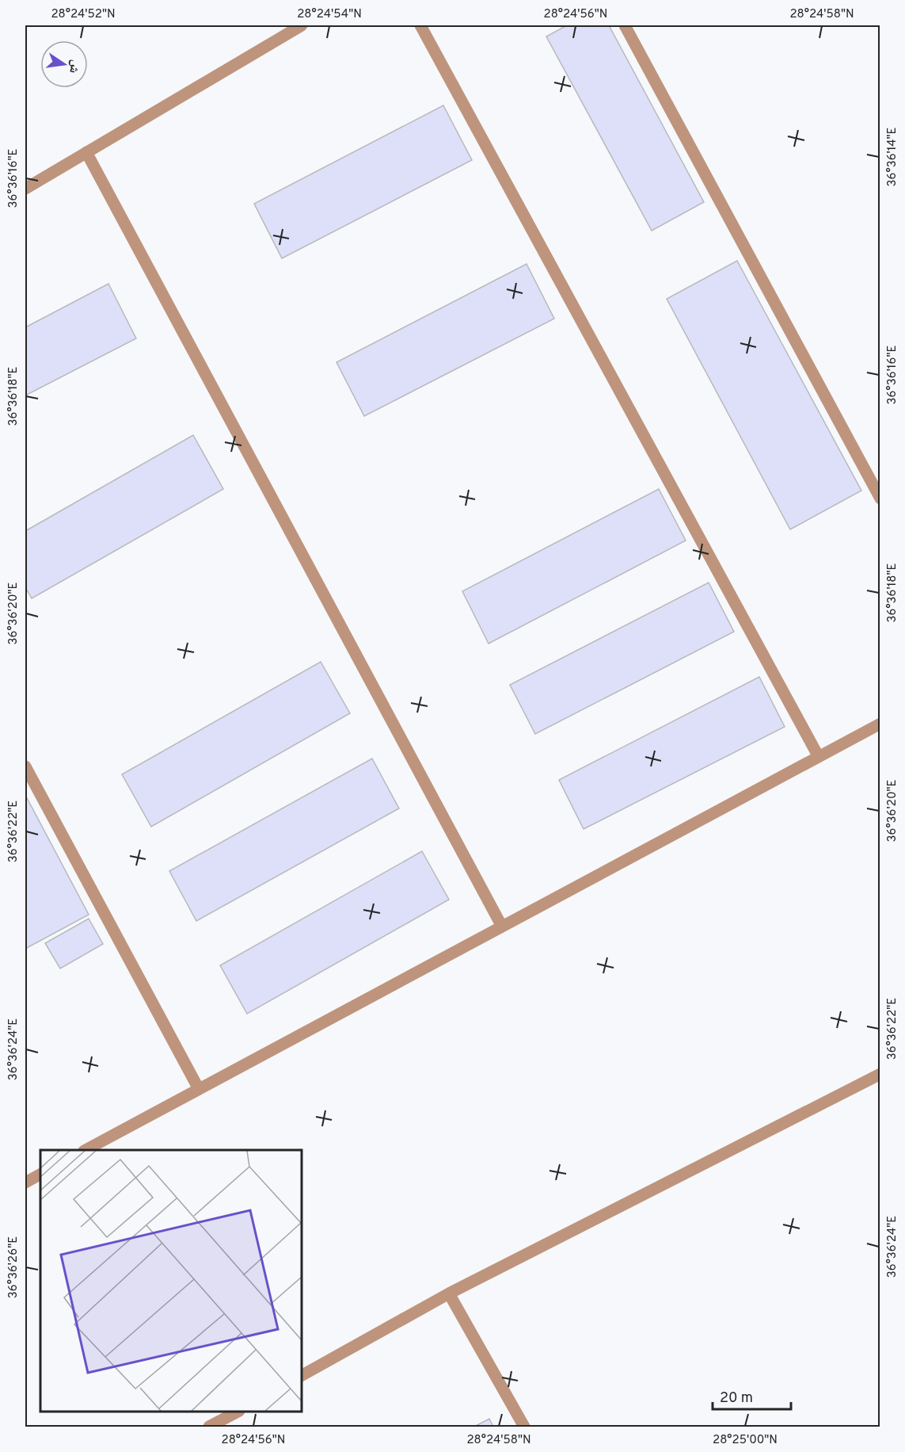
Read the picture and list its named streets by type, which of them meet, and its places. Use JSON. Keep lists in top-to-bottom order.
{
  "scale_bar": "20 m",
  "north": "right",
  "coordinates": [
    "28°24'52\"N",
    "28°24'54\"N",
    "28°24'56\"N",
    "28°24'58\"N",
    "36°36'14\"E",
    "36°36'16\"E",
    "36°36'18\"E",
    "36°36'20\"E",
    "36°36'22\"E",
    "36°36'24\"E",
    "36°36'26\"E",
    "28°25'00\"N"
  ]
}
